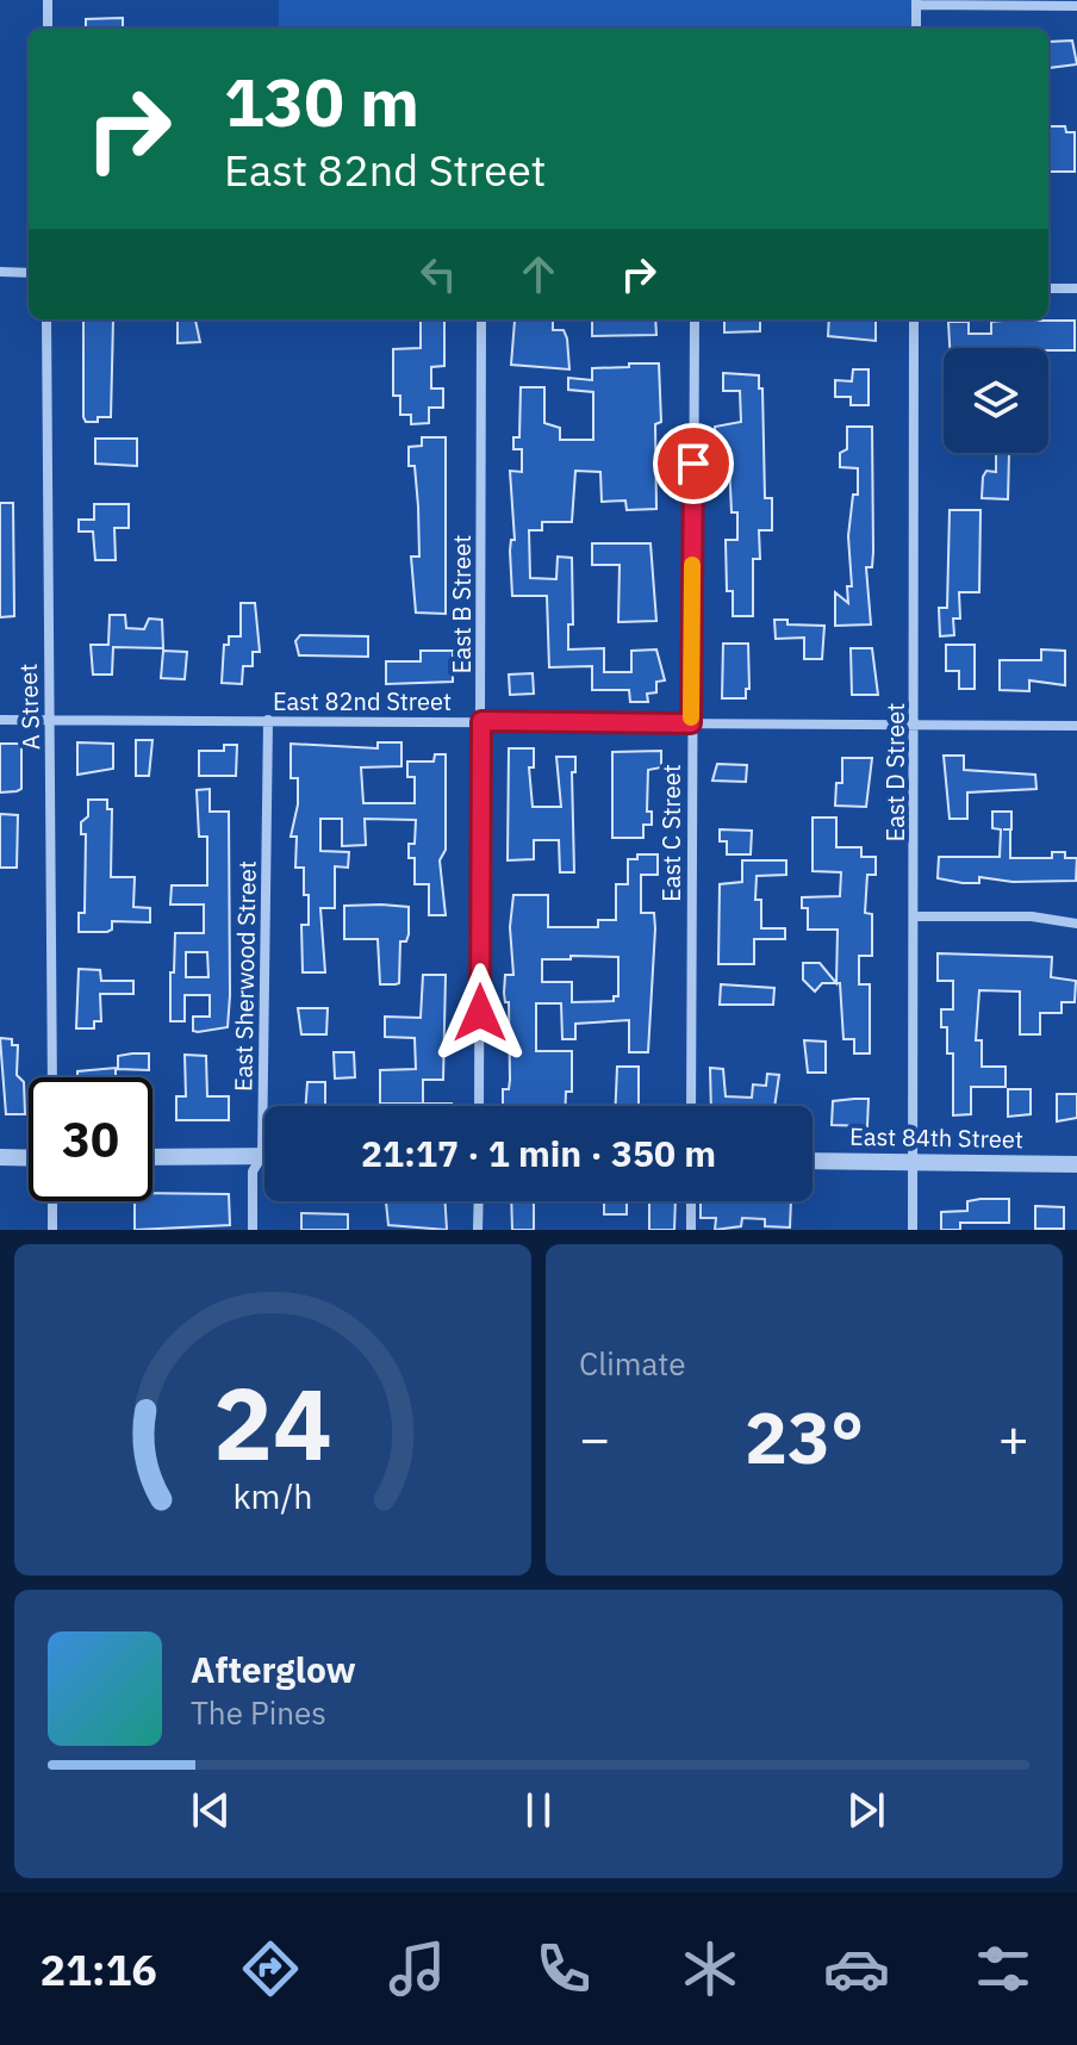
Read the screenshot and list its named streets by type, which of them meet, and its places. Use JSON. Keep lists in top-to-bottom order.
{
  "streets": {
    "street": [
      "East B Street",
      "East 82nd Street",
      "A Street",
      "East D Street",
      "East C Street",
      "East Sherwood Street",
      "East 84th Street"
    ]
  },
  "crossings": [
    ["East B Street", "East 82nd Street"],
    ["East 82nd Street", "A Street"],
    ["East 82nd Street", "East D Street"],
    ["East 82nd Street", "East C Street"],
    ["East 82nd Street", "East Sherwood Street"],
    ["East D Street", "East 84th Street"]
  ],
  "page": {
    "turn": ["130 m", "East 82nd Street"],
    "limit": "30",
    "trip": "21:17 · 1 min · 350 m",
    "tile": "Climate",
    "heat": ["−", "23°", "+"],
    "song": ["Afterglow", "The Pines"],
    "tabs": "21:16",
    "gauge": ["24", "km/h"]
  }
}
